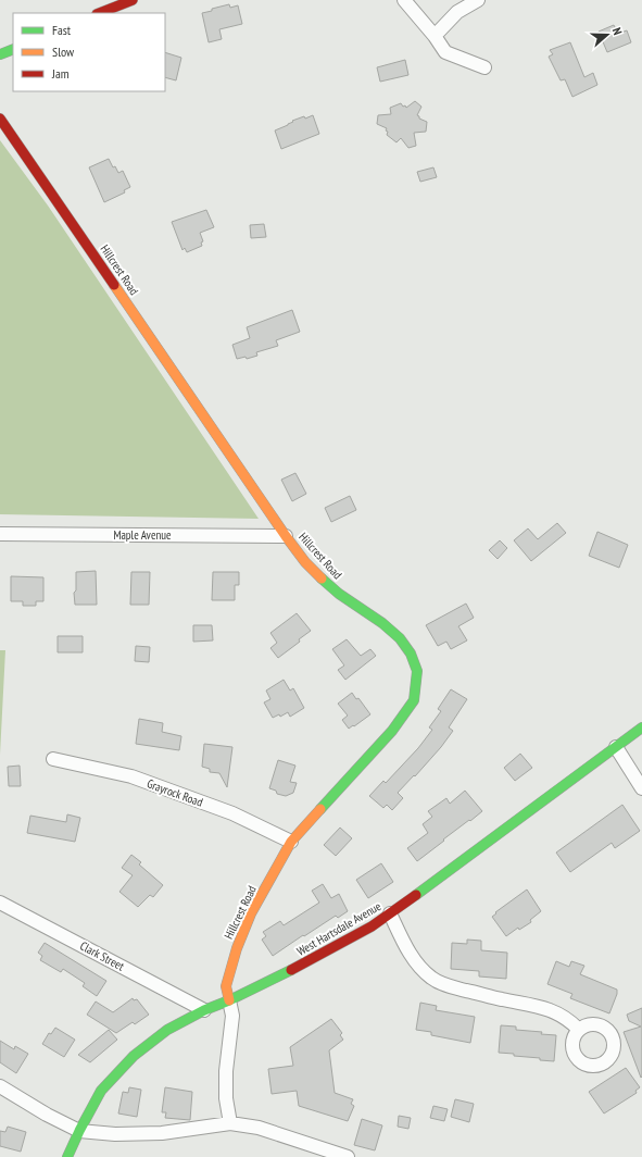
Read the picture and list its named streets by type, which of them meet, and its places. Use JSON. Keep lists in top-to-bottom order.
{
  "streets": {
    "street": [
      "Hillcrest Road",
      "Maple Avenue",
      "Grayrock Road",
      "West Hartsdale Avenue",
      "Clark Street"
    ]
  },
  "crossings": [
    ["Hillcrest Road", "Maple Avenue"],
    ["Hillcrest Road", "Grayrock Road"],
    ["Hillcrest Road", "West Hartsdale Avenue"],
    ["West Hartsdale Avenue", "Clark Street"]
  ],
  "legend": ["Fast", "Slow", "Jam"],
  "north": "right"
}
